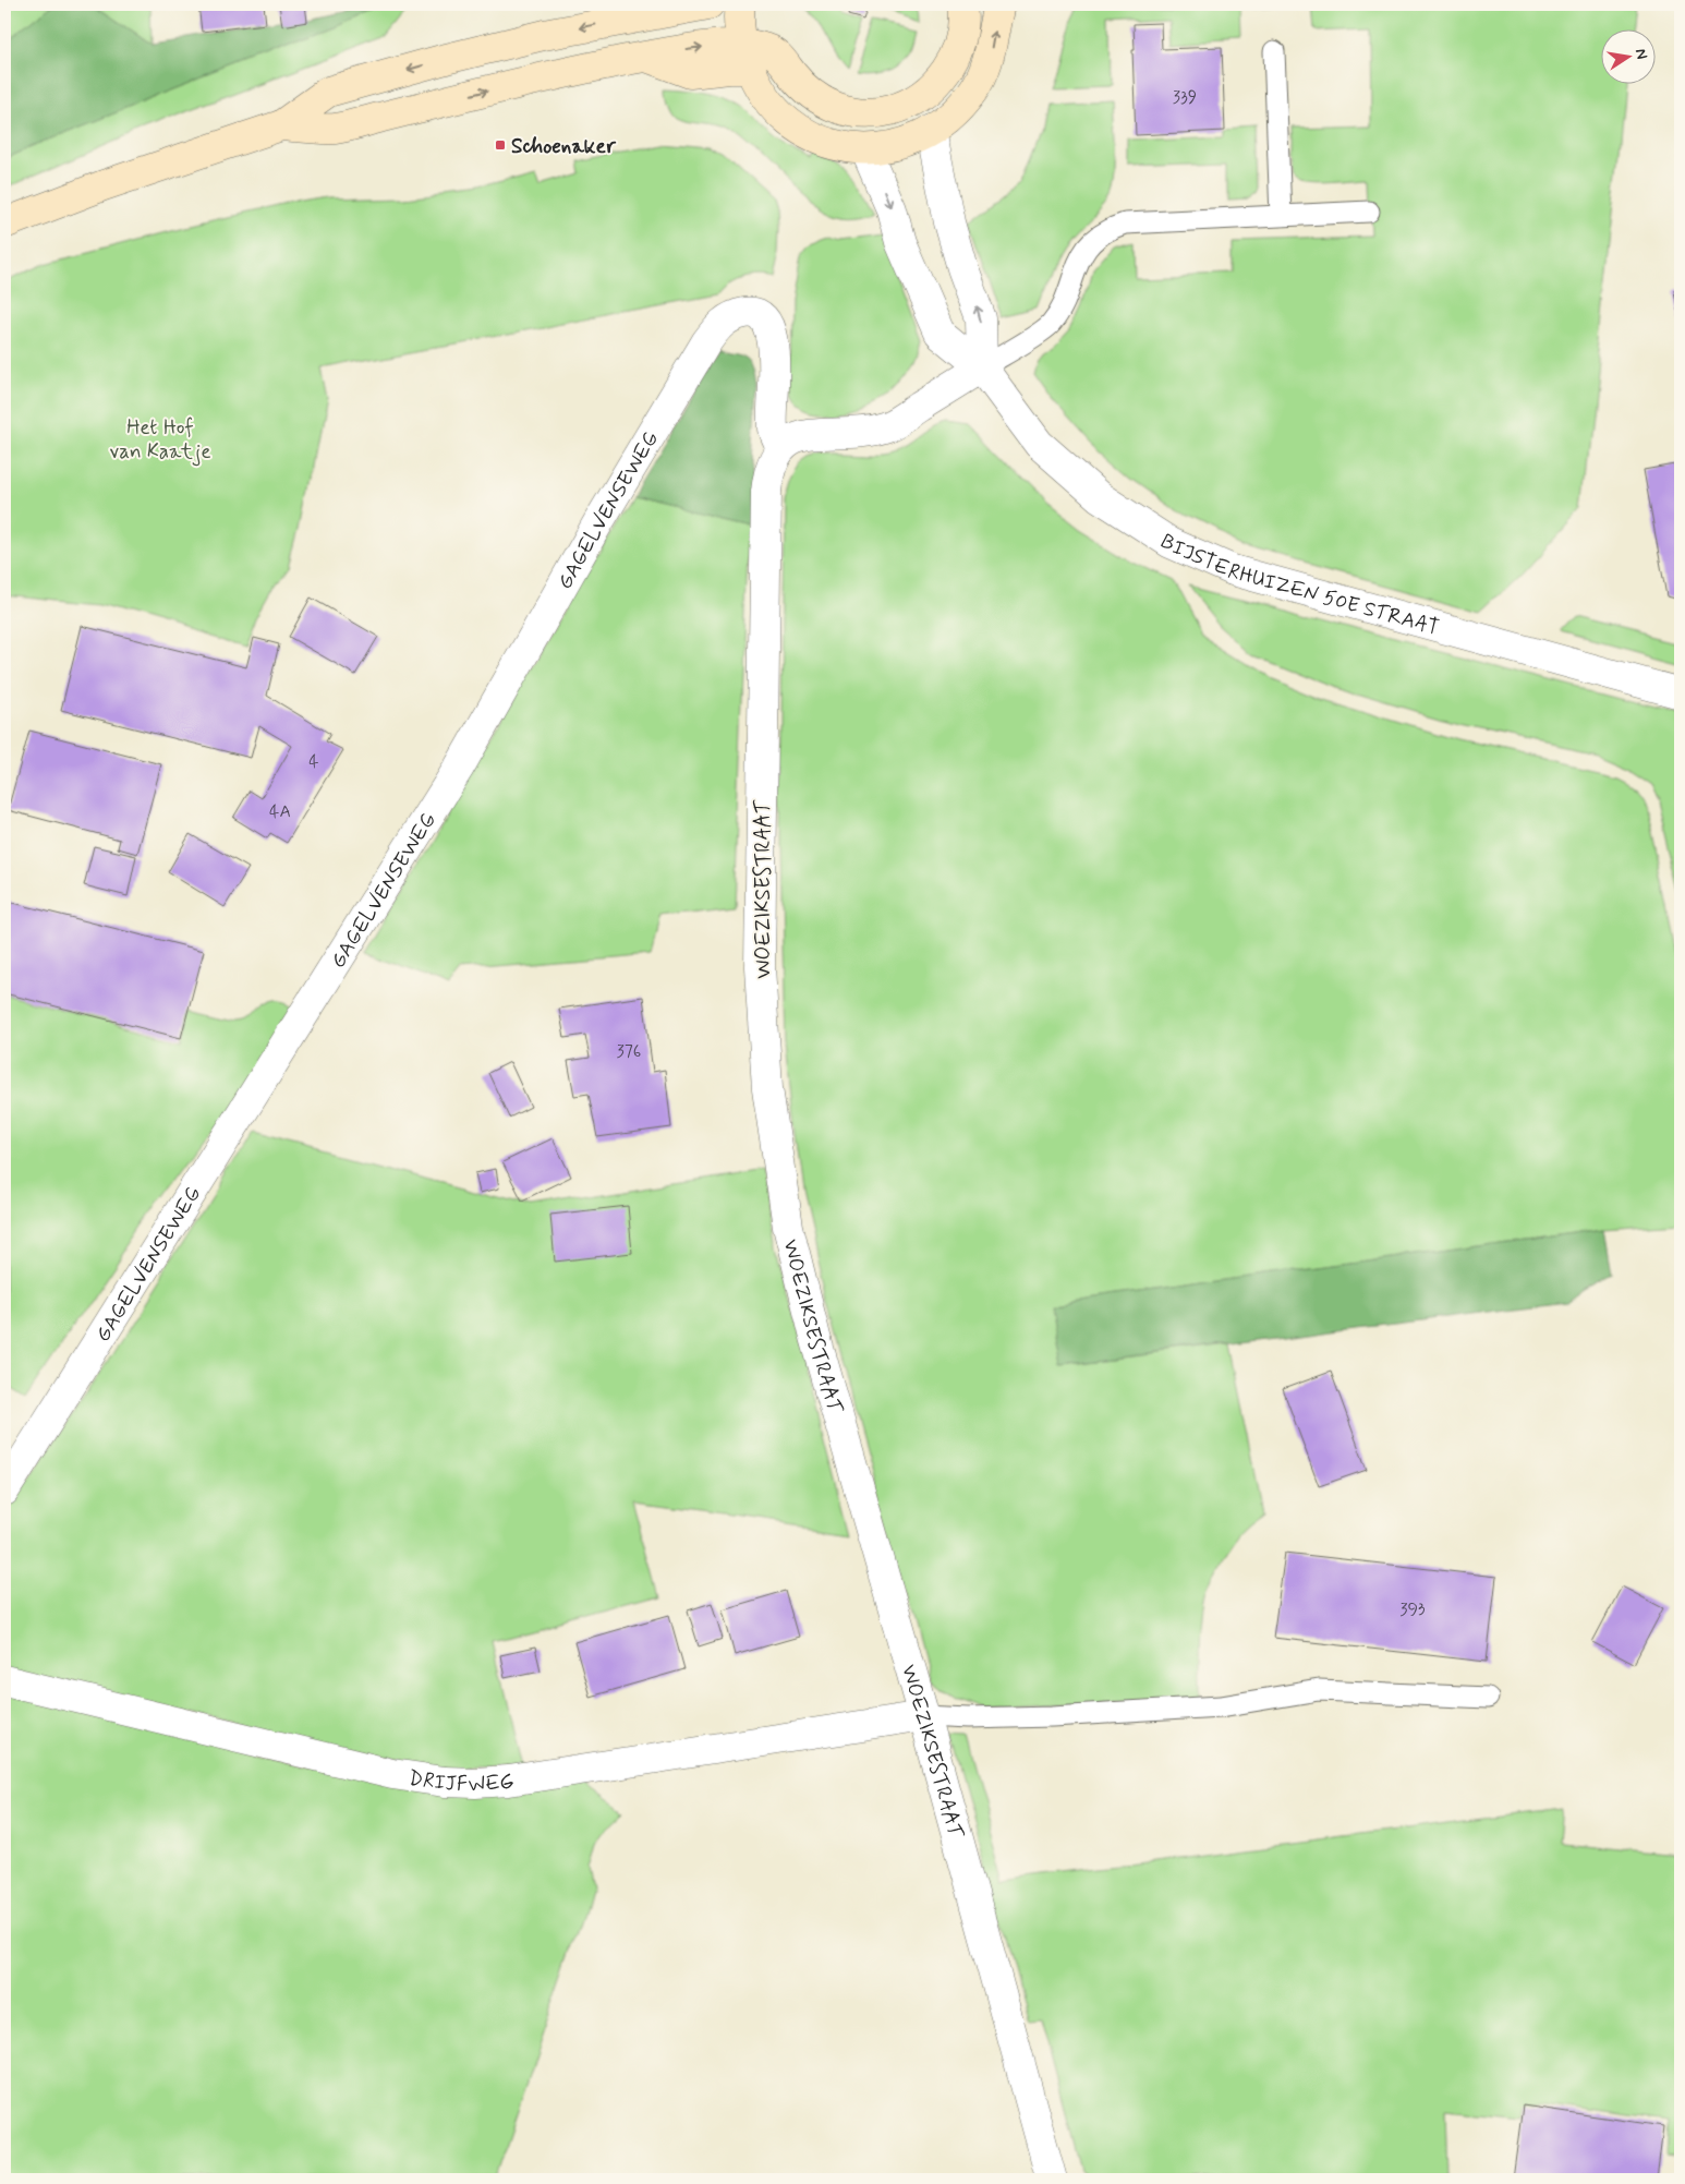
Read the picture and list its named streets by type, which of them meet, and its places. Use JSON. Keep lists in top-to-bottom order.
{
  "streets": {
    "street": [
      "GAGELVENSEWEG",
      "BIJSTERHUIZEN 50E STRAAT",
      "WOEZIKSESTRAAT",
      "DRIJFWEG"
    ]
  },
  "crossings": [
    ["GAGELVENSEWEG", "WOEZIKSESTRAAT"],
    ["WOEZIKSESTRAAT", "DRIJFWEG"]
  ],
  "parks": ["Het Hof van Kaatje"],
  "places": {
    "transit": ["Schoenaker"]
  },
  "house_numbers": [
    "339",
    "4",
    "4A",
    "376",
    "393"
  ],
  "north": "right"
}
